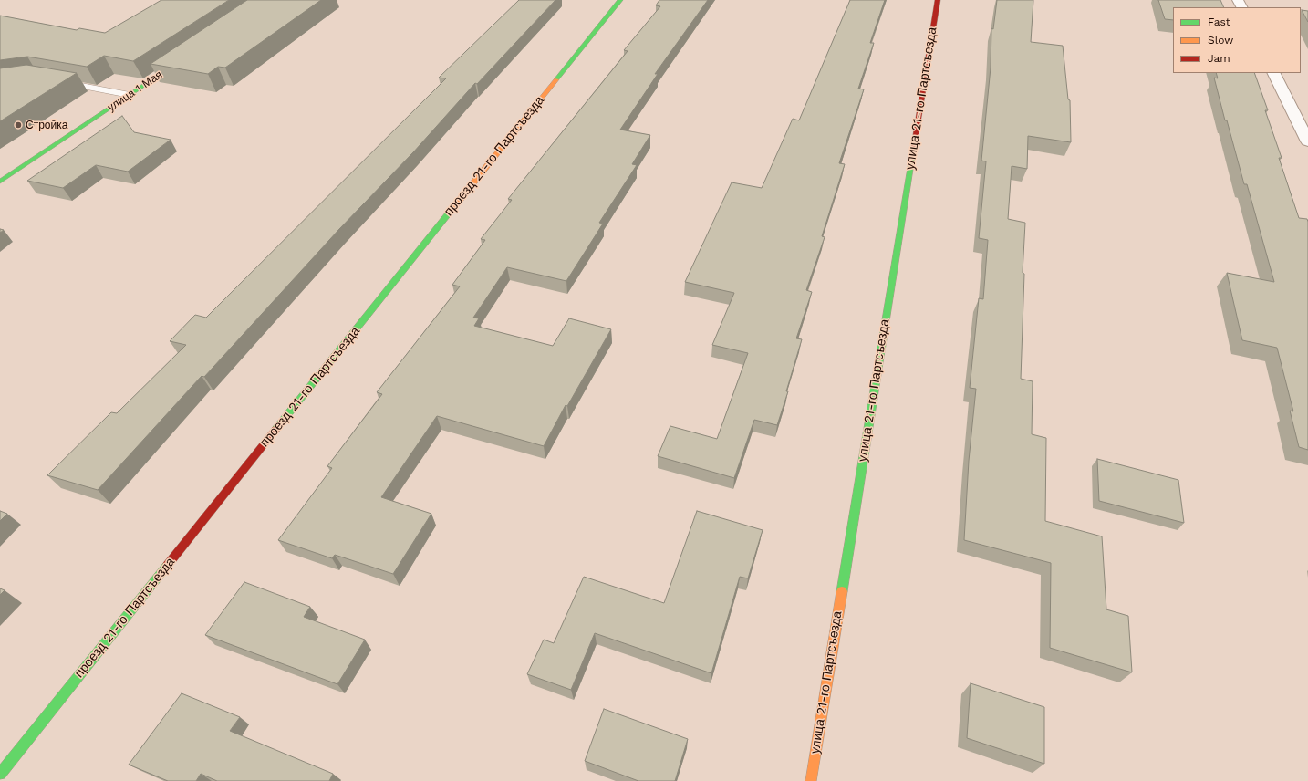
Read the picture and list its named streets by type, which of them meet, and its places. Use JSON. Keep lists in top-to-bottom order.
{
  "streets": {
    "street": ["улица 1 Мая", "улица 21-го Партсъезда", "проезд 21-го Партсъезда"]
  },
  "places": ["Стройка"],
  "legend": ["Fast", "Slow", "Jam"]
}
